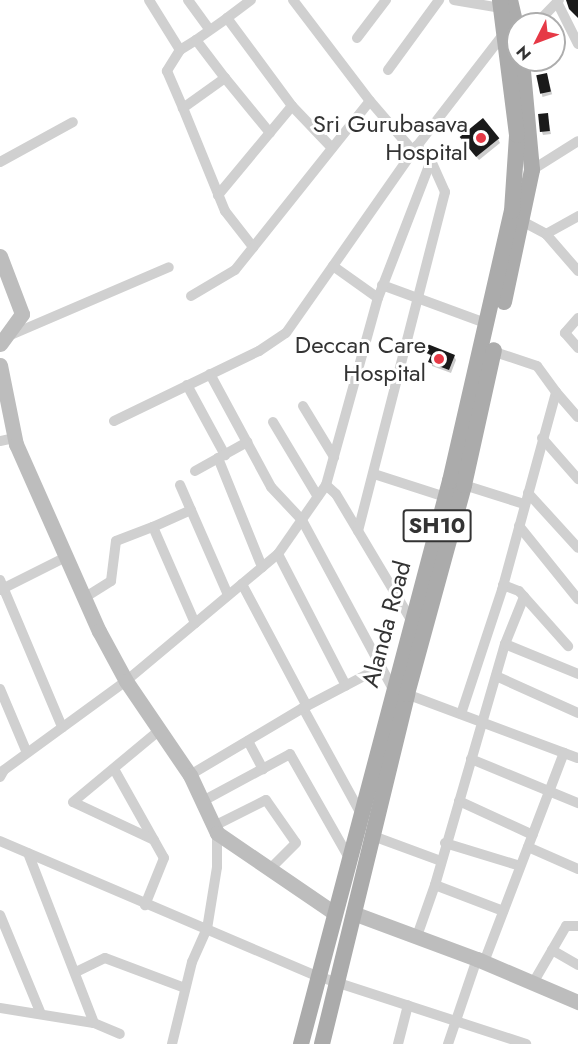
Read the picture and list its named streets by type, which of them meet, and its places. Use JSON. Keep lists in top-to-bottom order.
{
  "streets": {
    "main road": ["SH10", "Alanda Road"]
  },
  "places": ["Sri Gurubasava Hospital", "Deccan Care Hospital"],
  "north": "bottom left"
}
